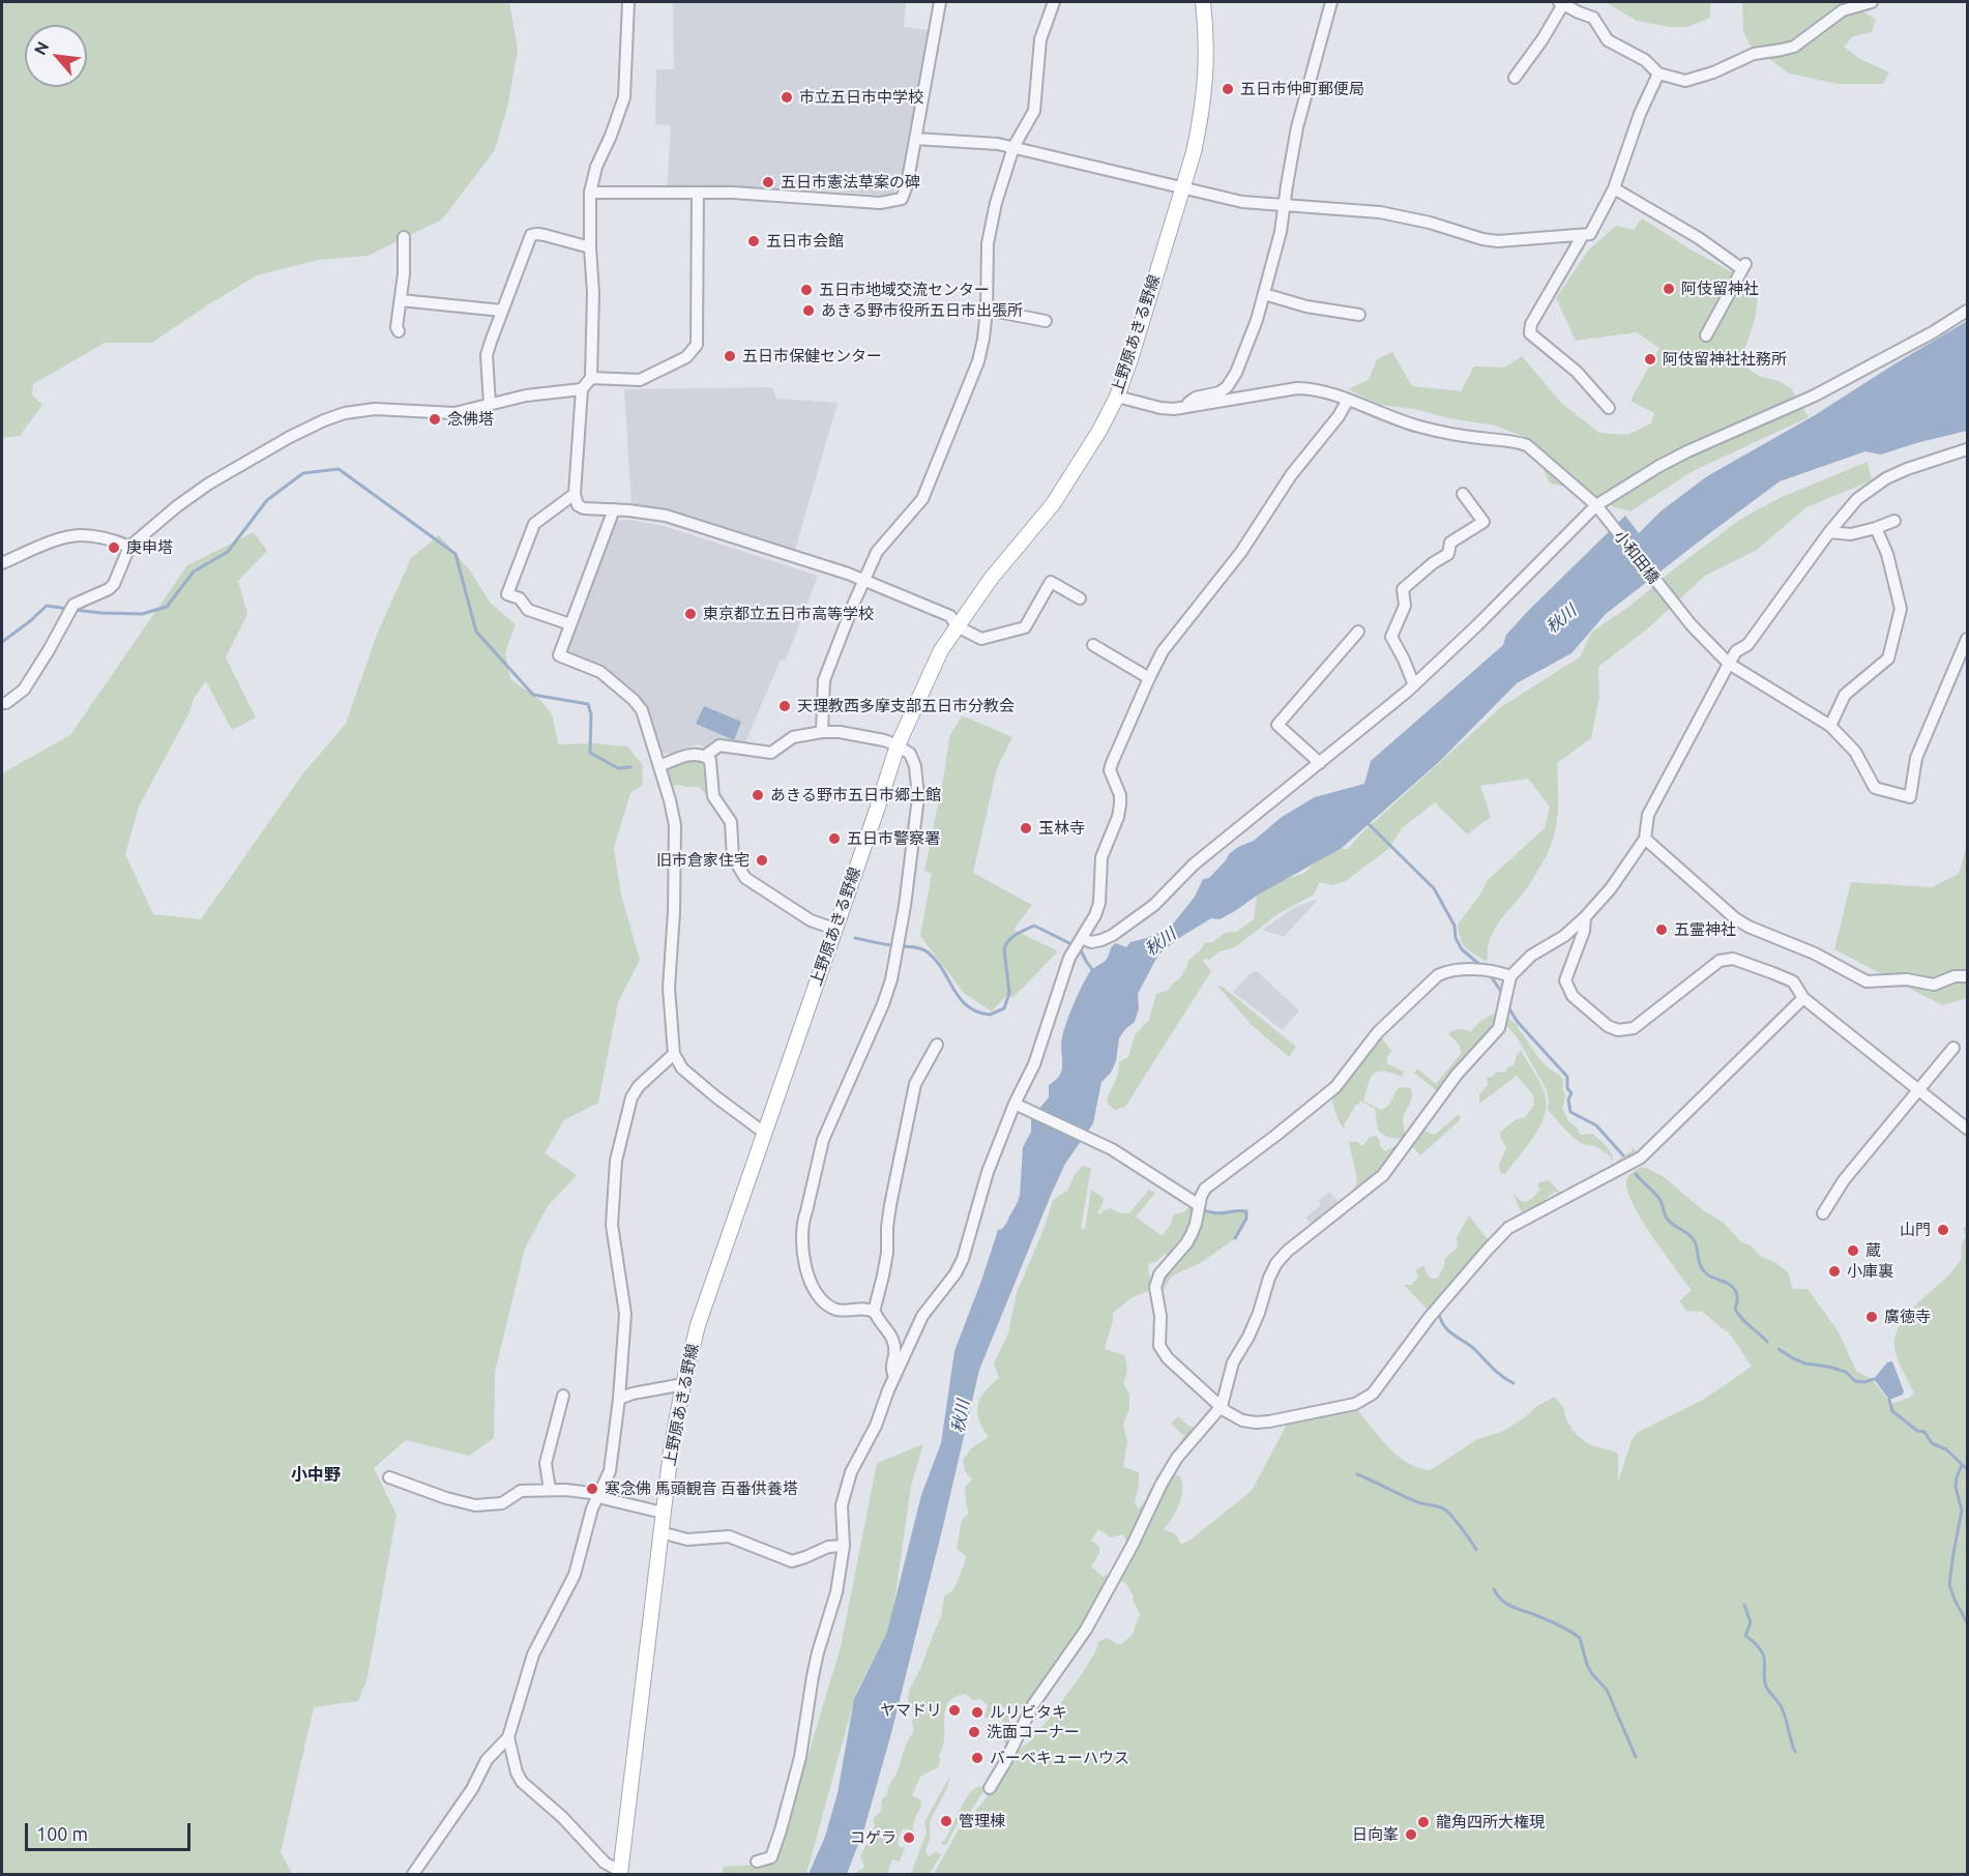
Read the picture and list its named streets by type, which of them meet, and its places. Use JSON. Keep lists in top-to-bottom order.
{
  "streets": {
    "main road": ["上野原あきる野線"],
    "street": ["小和田橋"]
  },
  "crossings": [
    ["上野原あきる野線", "小和田橋"]
  ],
  "districts": ["小中野"],
  "water": ["秋川"],
  "places": [
    "五日市仲町郵便局",
    "市立五日市中学校",
    "五日市憲法草案の碑",
    "五日市会館",
    "阿伎留神社",
    "五日市地域交流センター",
    "あきる野市役所五日市出張所",
    "五日市保健センター",
    "阿伎留神社社務所",
    "念佛塔",
    "庚申塔",
    "東京都立五日市高等学校",
    "天理教西多摩支部五日市分教会",
    "あきる野市五日市郷土館",
    "玉林寺",
    "五日市警察署",
    "旧市倉家住宅",
    "五霊神社",
    "山門",
    "蔵",
    "小庫裏",
    "廣徳寺",
    "寒念佛 馬頭観音 百番供養塔",
    "ヤマドリ",
    "ルリビタキ",
    "洗面コーナー",
    "バーベキューハウス",
    "管理棟",
    "龍角四所大権現",
    "日向峯",
    "コゲラ"
  ],
  "scale_bar": "100 m",
  "north": "top left"
}
